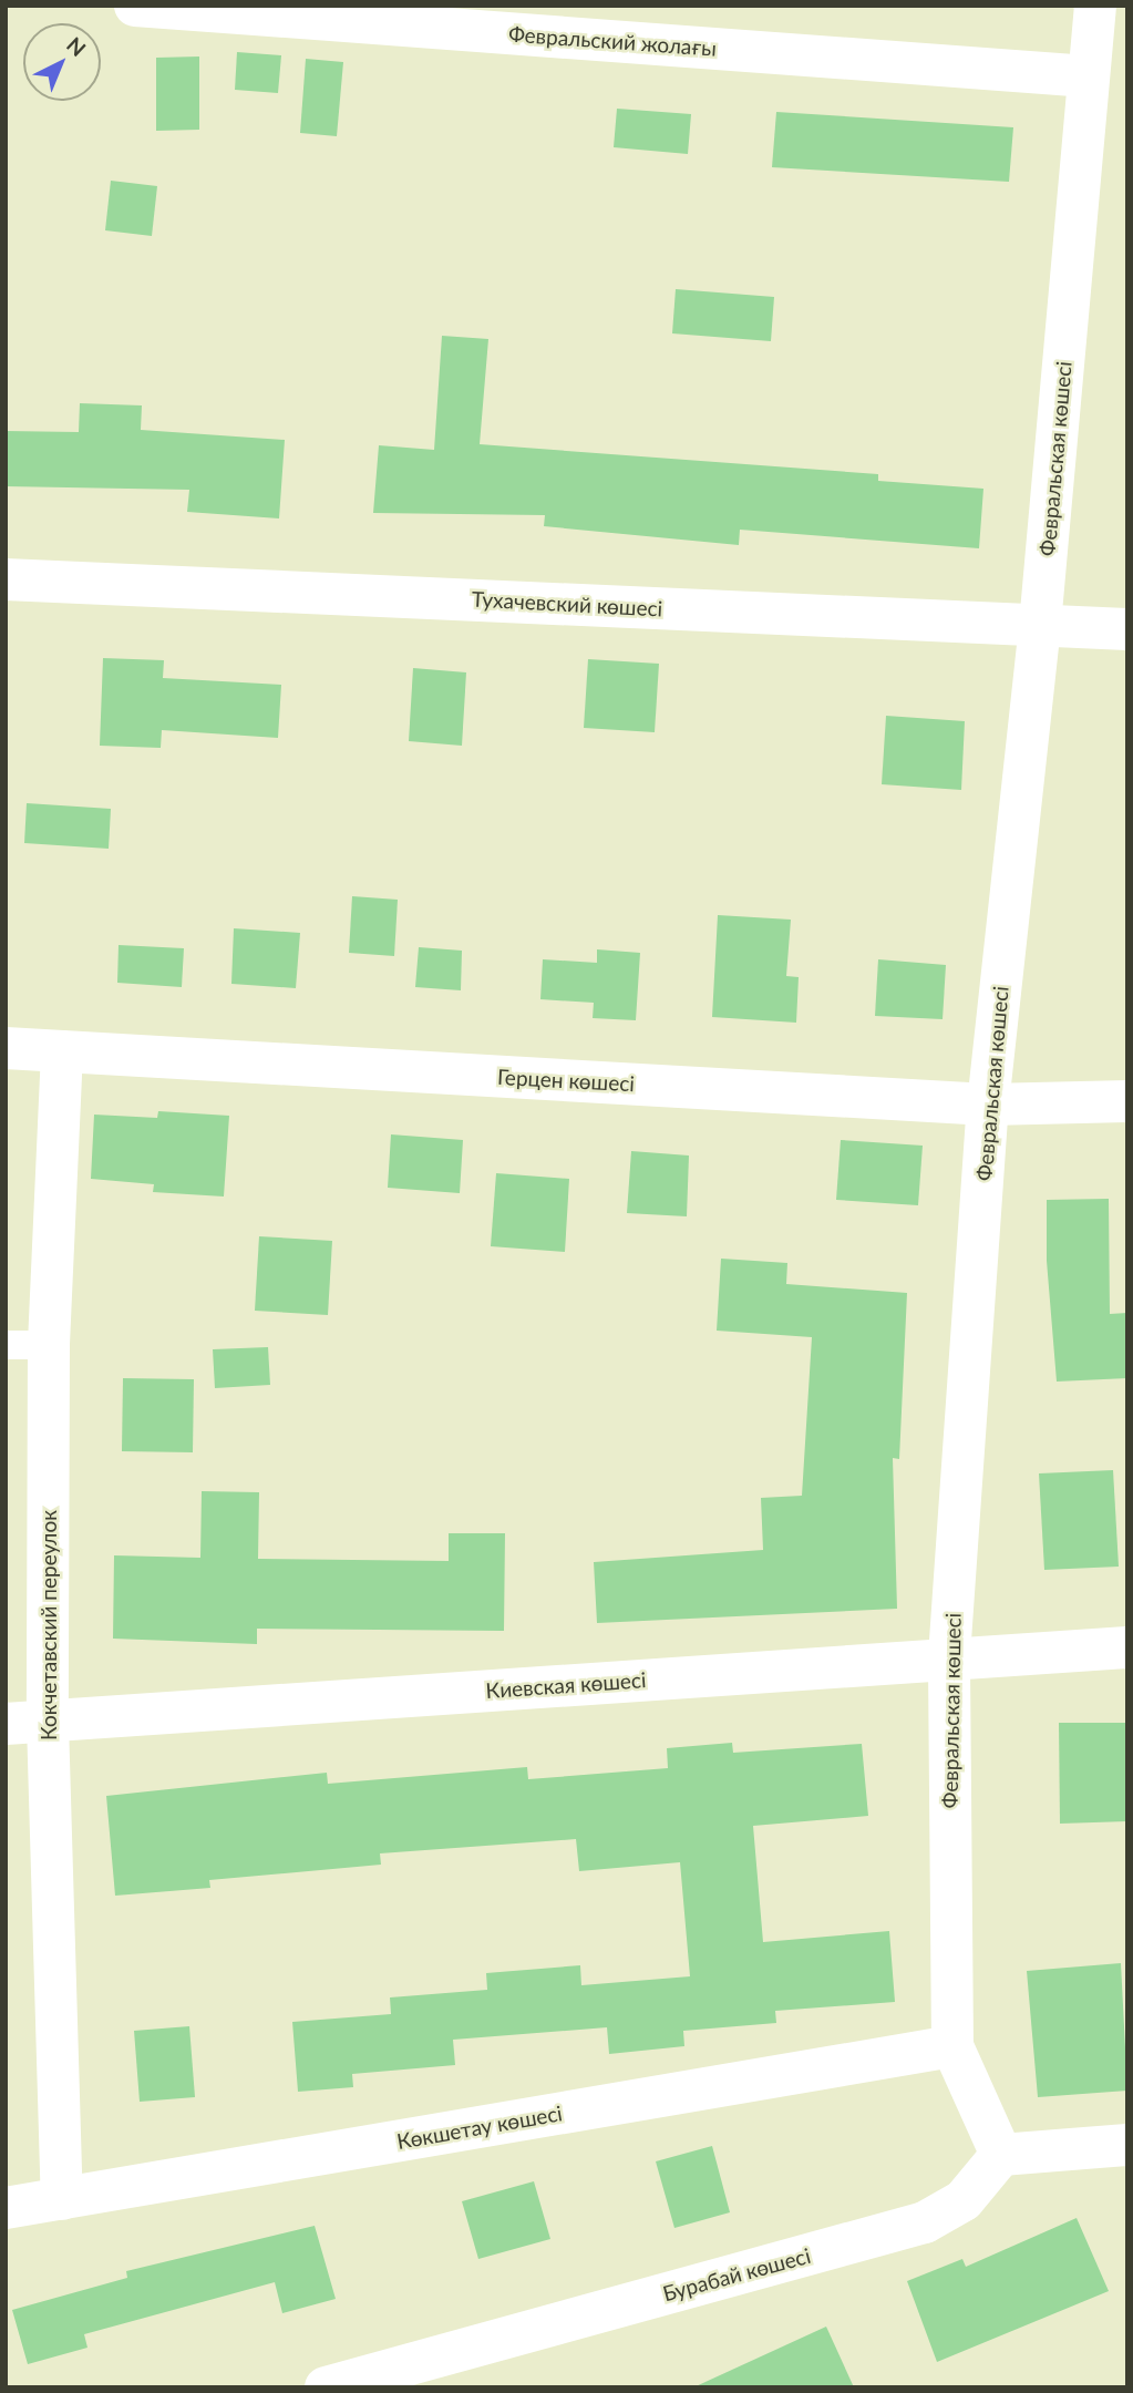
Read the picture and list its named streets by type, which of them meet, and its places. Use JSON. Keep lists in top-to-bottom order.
{
  "streets": {
    "street": [
      "Февральский жолағы",
      "Февральская көшесі",
      "Тухачевский көшесі",
      "Герцен көшесі",
      "Кокчетавский переулок",
      "Киевская көшесі",
      "Көкшетау көшесі",
      "Бурабай көшесі"
    ]
  },
  "crossings": [
    ["Февральский жолағы", "Февральская көшесі"],
    ["Февральская көшесі", "Тухачевский көшесі"],
    ["Февральская көшесі", "Герцен көшесі"],
    ["Февральская көшесі", "Киевская көшесі"],
    ["Февральская көшесі", "Көкшетау көшесі"],
    ["Февральская көшесі", "Бурабай көшесі"],
    ["Герцен көшесі", "Кокчетавский переулок"],
    ["Кокчетавский переулок", "Киевская көшесі"],
    ["Кокчетавский переулок", "Көкшетау көшесі"]
  ],
  "north": "top right"
}
